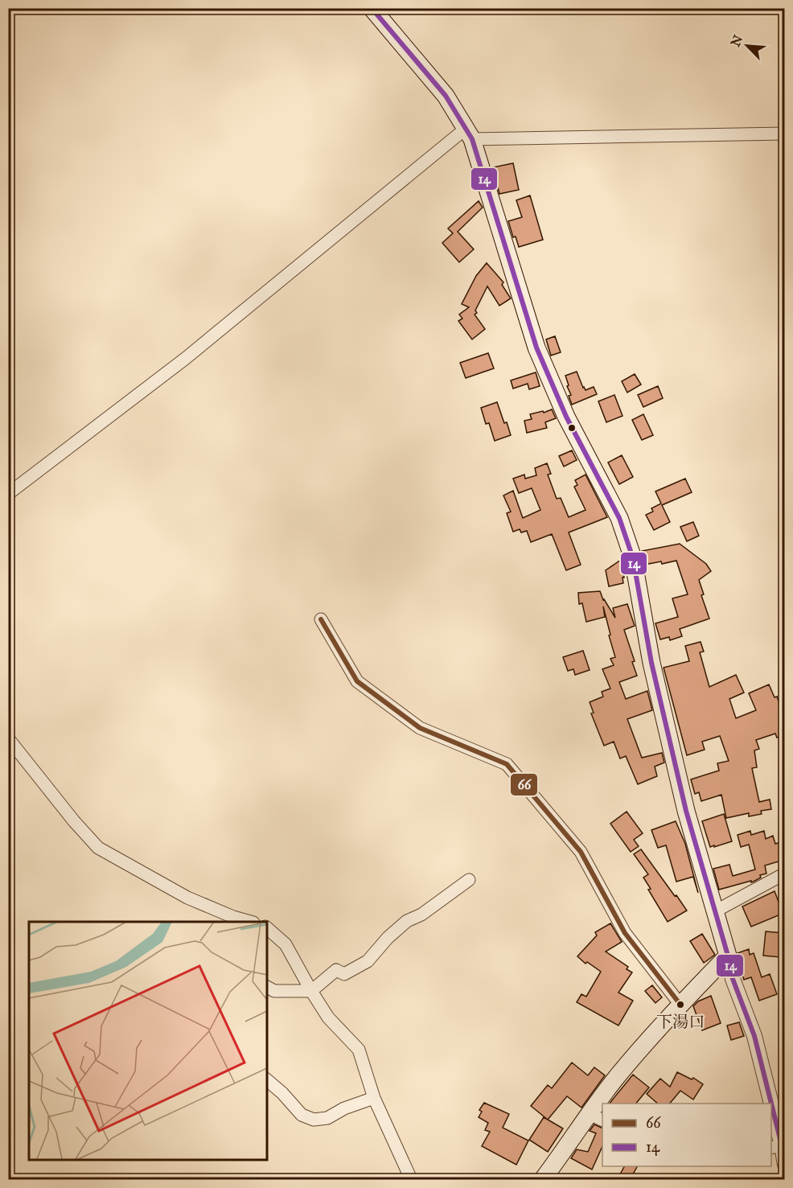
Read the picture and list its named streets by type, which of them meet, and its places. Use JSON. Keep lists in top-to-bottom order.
{
  "places": ["下湯口"],
  "lines": ["transit line 14", "transit line 66"],
  "legend": ["66", "14"],
  "north": "top left"
}
